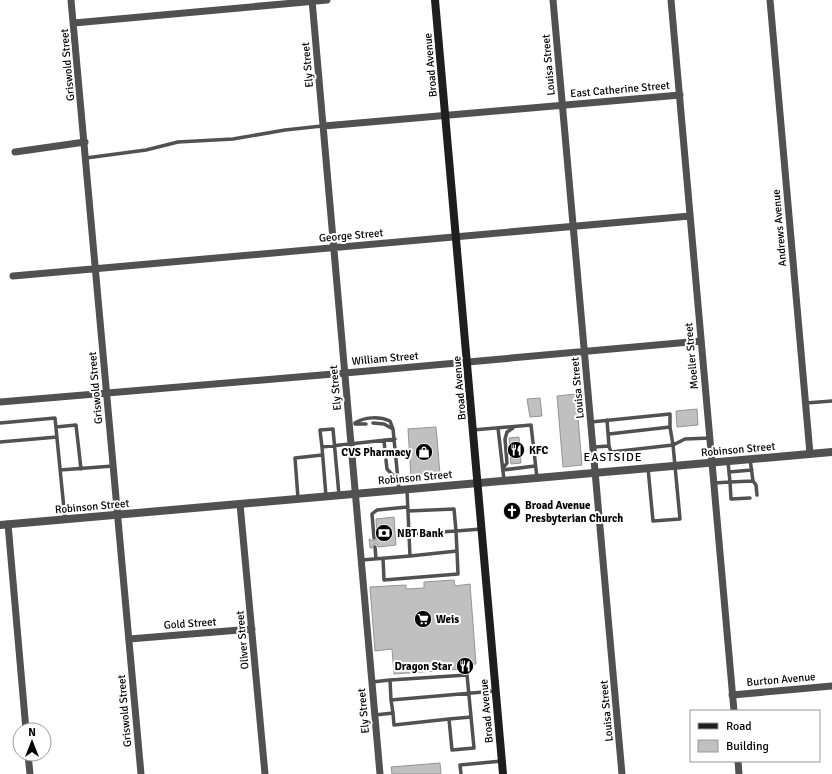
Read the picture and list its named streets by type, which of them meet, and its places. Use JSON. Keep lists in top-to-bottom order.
{
  "streets": {
    "main road": ["Broad Avenue"],
    "street": [
      "Griswold Street",
      "Ely Street",
      "Louisa Street",
      "East Catherine Street",
      "Andrews Avenue",
      "George Street",
      "Moeller Street",
      "William Street",
      "Robinson Street",
      "Gold Street",
      "Oliver Street",
      "Burton Avenue"
    ]
  },
  "crossings": [
    ["Griswold Street", "George Street"],
    ["Griswold Street", "William Street"],
    ["Griswold Street", "Robinson Street"],
    ["Griswold Street", "Gold Street"],
    ["Ely Street", "East Catherine Street"],
    ["Ely Street", "George Street"],
    ["Ely Street", "William Street"],
    ["Ely Street", "Robinson Street"],
    ["Broad Avenue", "East Catherine Street"],
    ["Broad Avenue", "George Street"],
    ["Broad Avenue", "William Street"],
    ["Broad Avenue", "Robinson Street"],
    ["Louisa Street", "East Catherine Street"],
    ["Louisa Street", "George Street"],
    ["Louisa Street", "William Street"],
    ["Louisa Street", "Robinson Street"],
    ["East Catherine Street", "Moeller Street"],
    ["Andrews Avenue", "Robinson Street"],
    ["George Street", "Moeller Street"],
    ["Moeller Street", "William Street"],
    ["Moeller Street", "Robinson Street"],
    ["Moeller Street", "Burton Avenue"],
    ["Robinson Street", "Oliver Street"],
    ["Gold Street", "Oliver Street"]
  ],
  "districts": ["EASTSIDE"],
  "places": {
    "restaurant": ["KFC", "Dragon Star"],
    "shop": ["CVS Pharmacy"],
    "church": ["Broad Avenue Presbyterian Church"],
    "bank": ["NBT Bank"],
    "supermarket": ["Weis"]
  },
  "legend": ["Road", "Building"],
  "north": "top"
}
